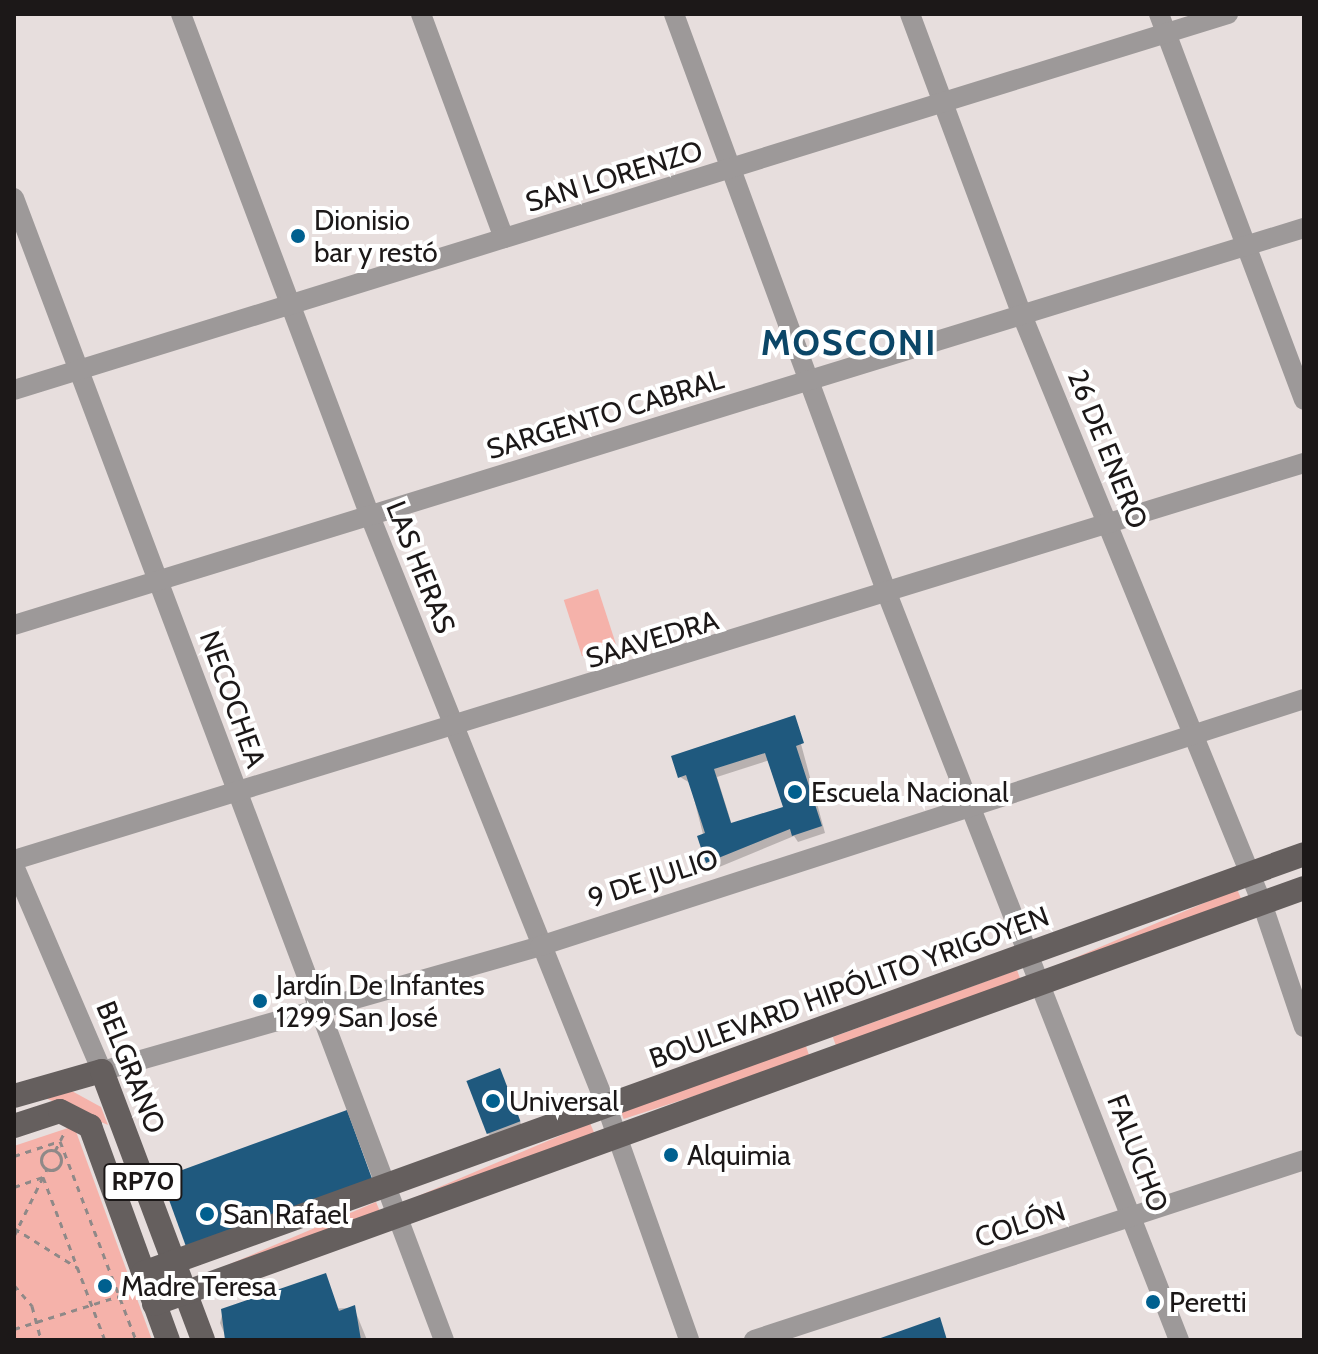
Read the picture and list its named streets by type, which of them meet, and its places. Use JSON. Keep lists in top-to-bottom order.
{
  "streets": {
    "main road": [
      "9 DE JULIO",
      "BOULEVARD HIPÓLITO YRIGOYEN",
      "BELGRANO",
      "RP70"
    ],
    "street": [
      "SAN LORENZO",
      "SARGENTO CABRAL",
      "26 DE ENERO",
      "LAS HERAS",
      "SAAVEDRA",
      "NECOCHEA",
      "FALUCHO",
      "COLÓN"
    ]
  },
  "crossings": [
    ["SAN LORENZO", "26 DE ENERO"],
    ["SAN LORENZO", "LAS HERAS"],
    ["SAN LORENZO", "NECOCHEA"],
    ["SAN LORENZO", "FALUCHO"],
    ["SARGENTO CABRAL", "26 DE ENERO"],
    ["SARGENTO CABRAL", "LAS HERAS"],
    ["SARGENTO CABRAL", "NECOCHEA"],
    ["SARGENTO CABRAL", "FALUCHO"],
    ["26 DE ENERO", "SAAVEDRA"],
    ["26 DE ENERO", "9 DE JULIO"],
    ["26 DE ENERO", "BOULEVARD HIPÓLITO YRIGOYEN"],
    ["LAS HERAS", "SAAVEDRA"],
    ["LAS HERAS", "9 DE JULIO"],
    ["LAS HERAS", "BOULEVARD HIPÓLITO YRIGOYEN"],
    ["SAAVEDRA", "NECOCHEA"],
    ["SAAVEDRA", "FALUCHO"],
    ["NECOCHEA", "9 DE JULIO"],
    ["NECOCHEA", "BOULEVARD HIPÓLITO YRIGOYEN"],
    ["9 DE JULIO", "BELGRANO"],
    ["9 DE JULIO", "FALUCHO"],
    ["BOULEVARD HIPÓLITO YRIGOYEN", "BELGRANO"],
    ["BOULEVARD HIPÓLITO YRIGOYEN", "FALUCHO"],
    ["BELGRANO", "RP70"],
    ["FALUCHO", "COLÓN"]
  ],
  "districts": ["MOSCONI"],
  "places": [
    "Dionisio bar y restó",
    "Escuela Nacional",
    "Jardín De Infantes 1299 San José",
    "Universal",
    "Alquimia",
    "San Rafael",
    "Madre Teresa",
    "Peretti"
  ]
}
